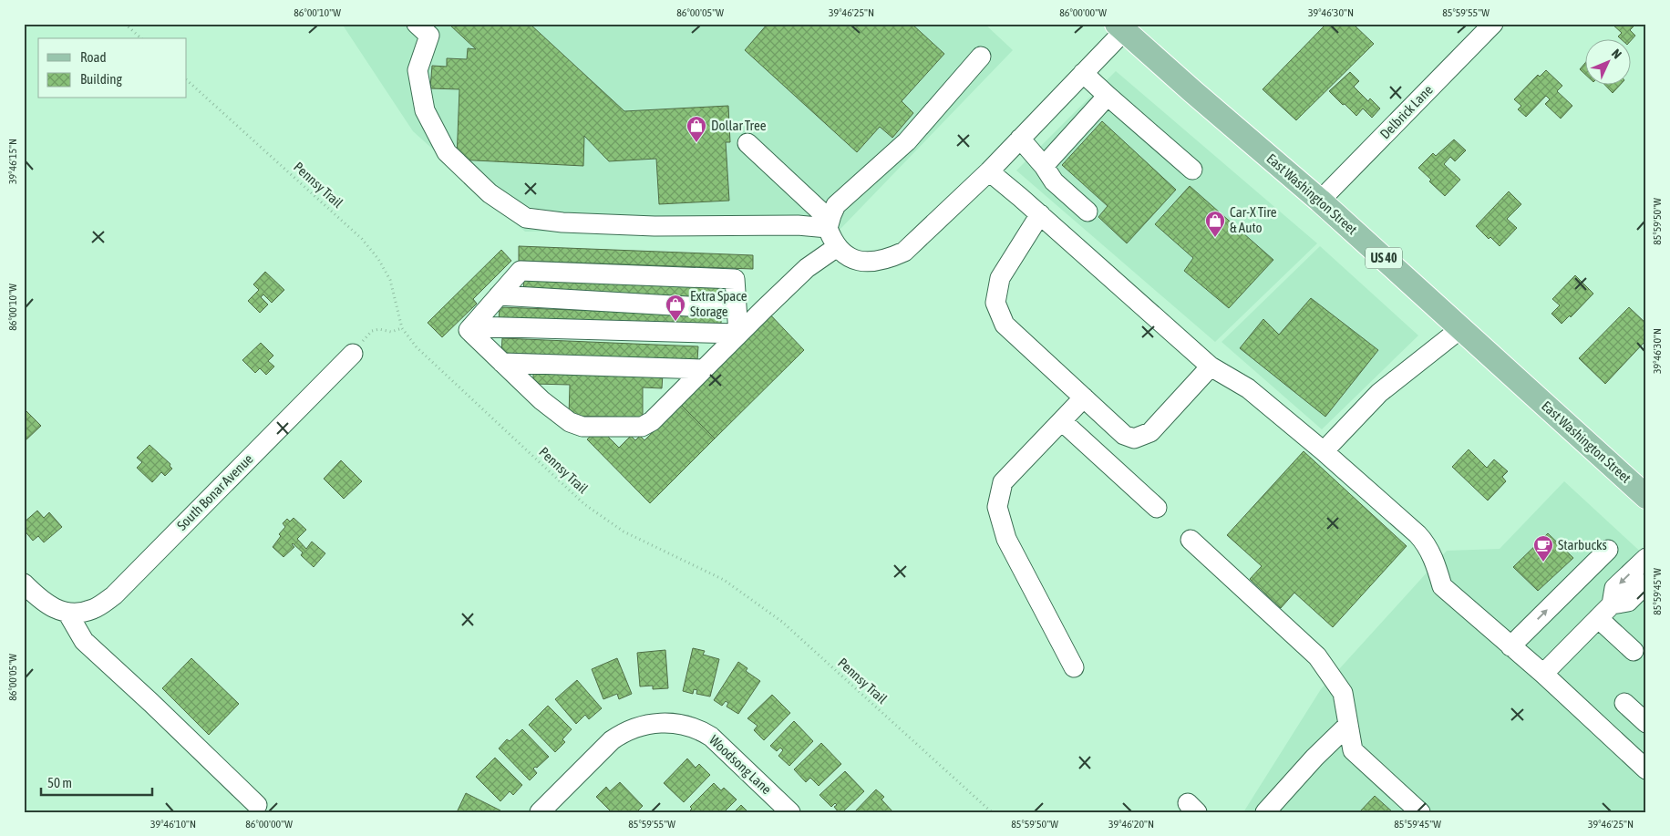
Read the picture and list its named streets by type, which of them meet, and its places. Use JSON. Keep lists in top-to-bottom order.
{
  "streets": {
    "main road": ["East Washington Street", "US 40"],
    "street": ["Delbrick Lane", "South Bonar Avenue", "Woodsong Lane"],
    "path": ["Pennsy Trail"]
  },
  "crossings": [
    ["Delbrick Lane", "East Washington Street"]
  ],
  "places": {
    "shop": ["Dollar Tree", "Car-X Tire & Auto", "Extra Space Storage"],
    "cafe": ["Starbucks"]
  },
  "legend": ["Road", "Building"],
  "scale_bar": "50 m",
  "north": "top right",
  "coordinates": [
    "86°00'10\"W",
    "86°00'05\"W",
    "39°46'25\"N",
    "86°00'00\"W",
    "39°46'30\"N",
    "85°59'55\"W",
    "39°46'15\"N",
    "85°59'50\"W",
    "85°59'45\"W",
    "39°46'10\"N",
    "39°46'20\"N"
  ]
}
